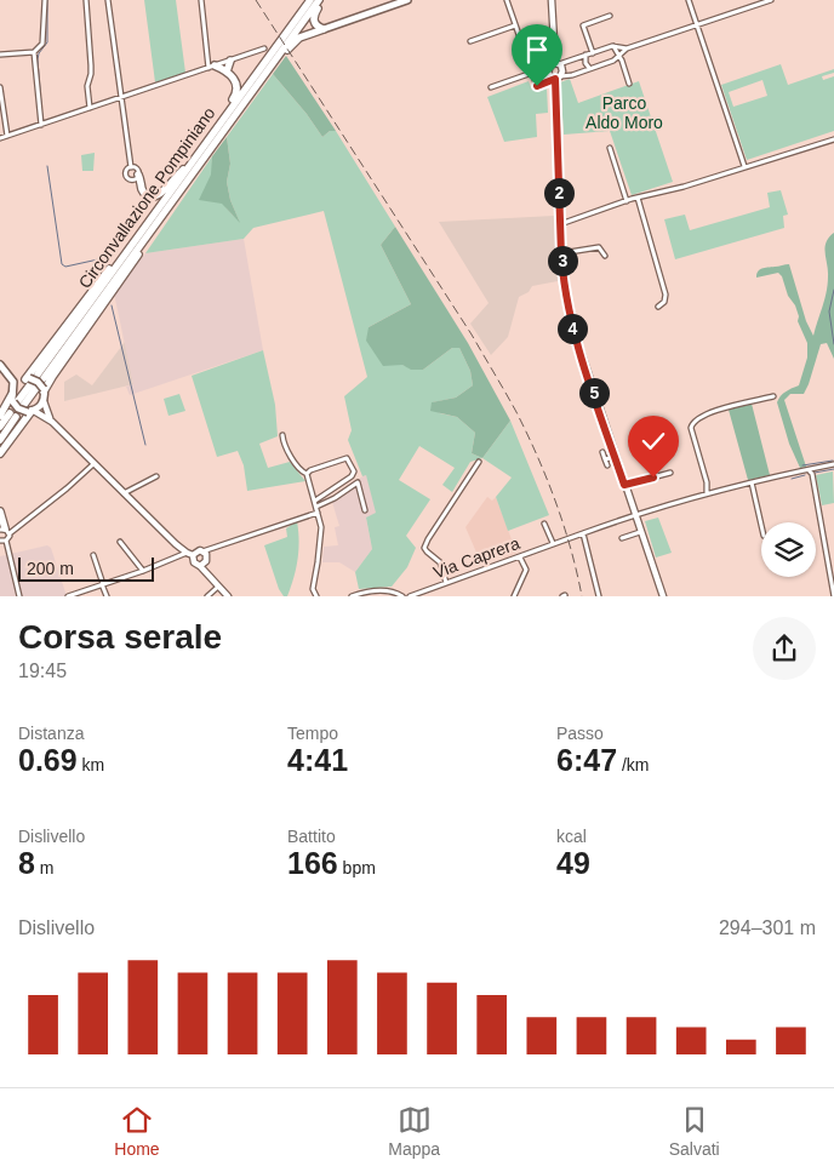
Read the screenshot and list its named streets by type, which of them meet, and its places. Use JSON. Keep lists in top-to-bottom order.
{
  "streets": {
    "highway": ["Circonvallazione Pompiniano"],
    "street": ["Via Caprera"]
  },
  "parks": ["Parco Aldo Moro"],
  "scale_bar": "200 m",
  "page": {
    "pins": [
      "2",
      "3",
      "4",
      "5"
    ],
    "scale": "200 m",
    "heading": ["Corsa serale", "19:45"],
    "stats": [
      ["Distanza", "0.69 km"],
      ["Tempo", "4:41"],
      ["Passo", "6:47 /km"],
      ["Dislivello", "8 m"],
      ["Battito", "166 bpm"],
      ["kcal", "49"]
    ],
    "chart": ["Dislivello", "294–301 m"],
    "tabs": ["Home", "Mappa", "Salvati"]
  }
}
